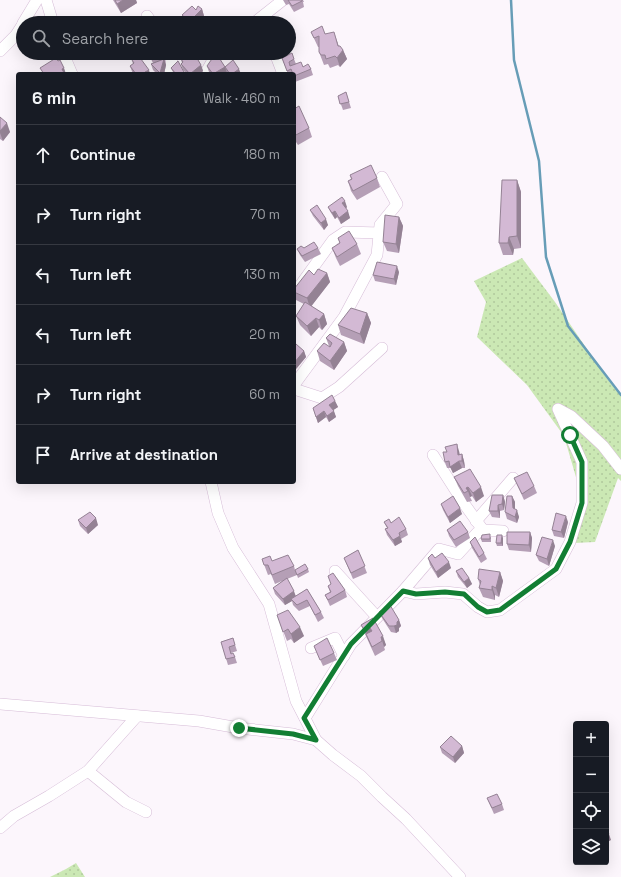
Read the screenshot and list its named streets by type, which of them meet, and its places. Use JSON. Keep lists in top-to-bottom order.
{
  "page": {
    "search": "Search here",
    "heading": ["6 min", "Walk · 460 m"],
    "list": [
      ["Continue", "180 m"],
      ["Turn right", "70 m"],
      ["Turn left", "130 m"],
      ["Turn left", "20 m"],
      ["Turn right", "60 m"],
      "Arrive at destination"
    ],
    "map_buttons": ["+", "−"]
  }
}
